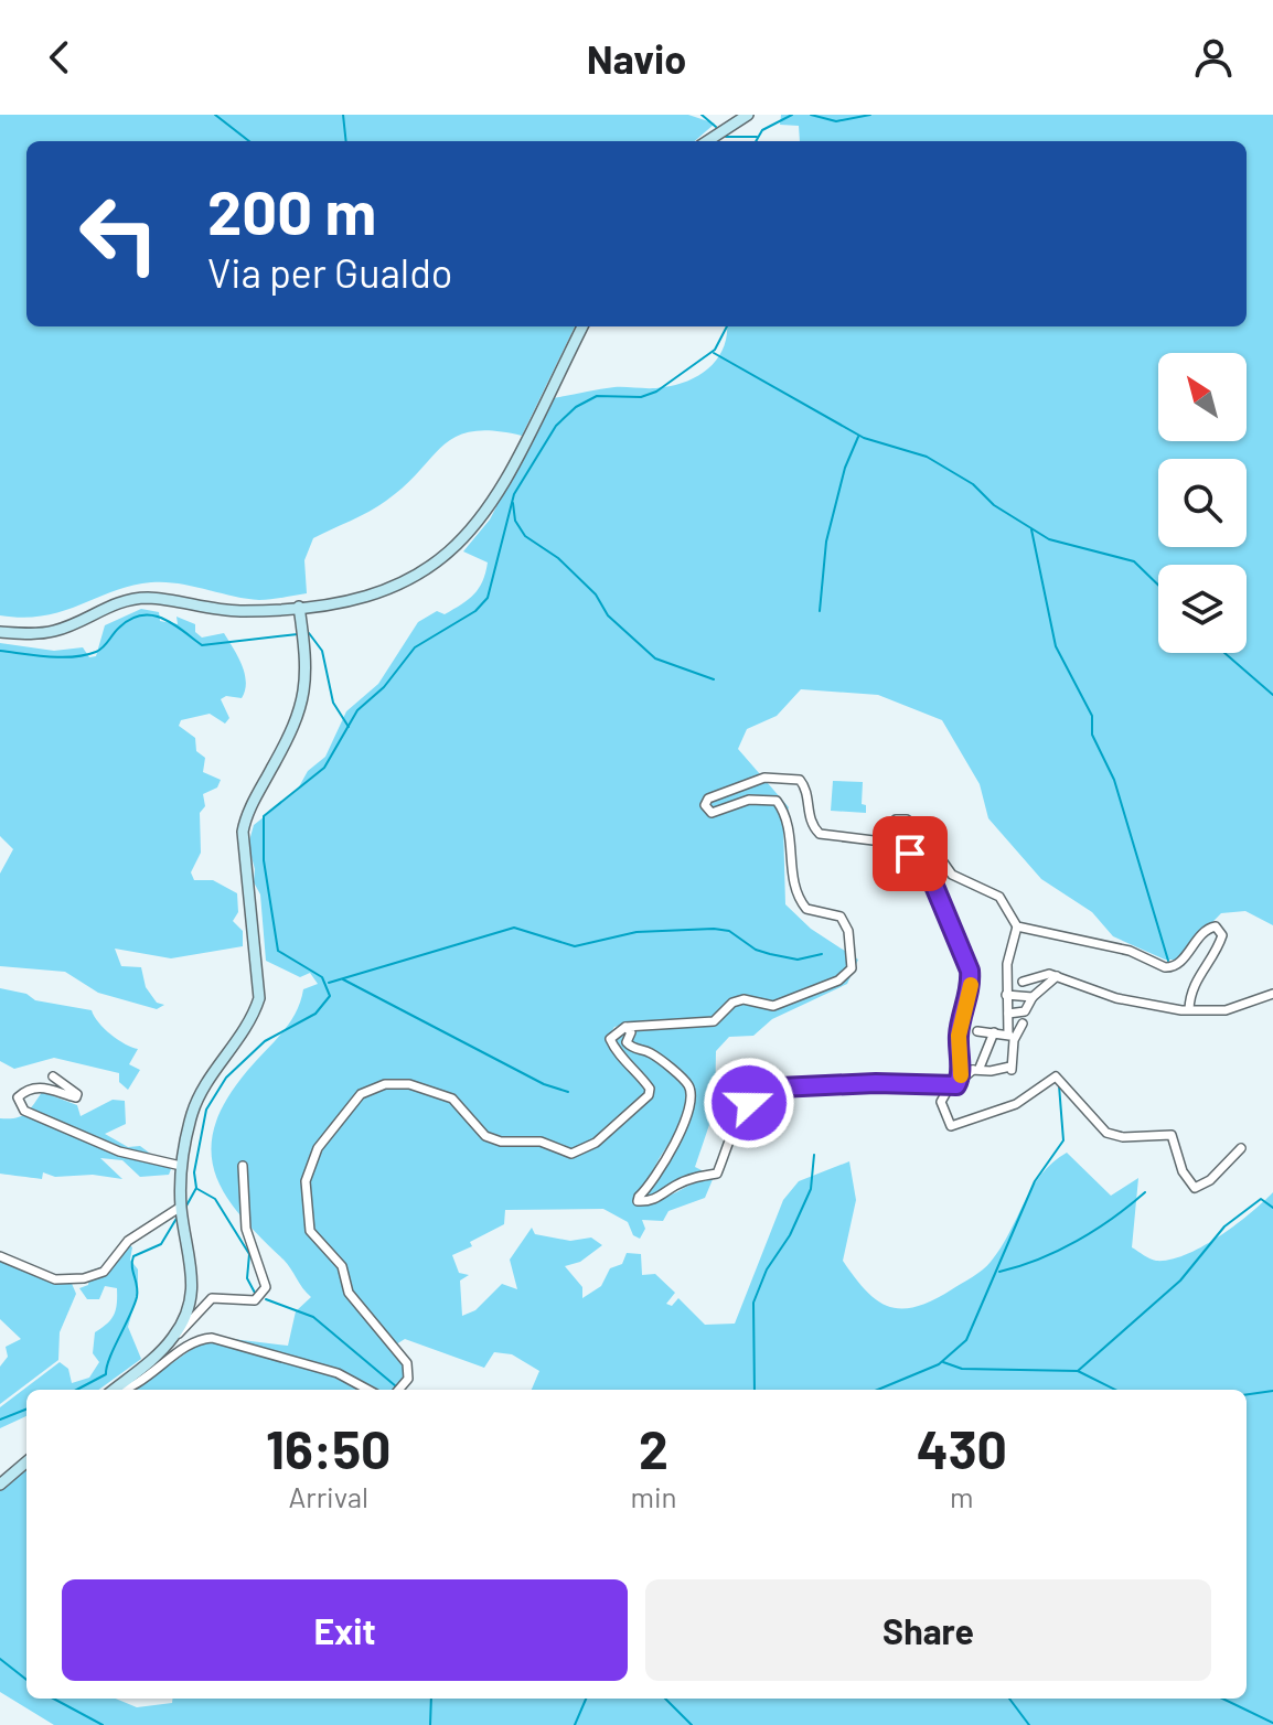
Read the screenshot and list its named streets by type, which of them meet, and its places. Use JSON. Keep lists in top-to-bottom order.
{
  "north": "top left",
  "page": {
    "header": "Navio",
    "turn": ["200 m", "Via per Gualdo"],
    "eta": [
      "16:50",
      "Arrival",
      "2",
      "min",
      "430",
      "m"
    ],
    "buttons": ["Exit", "Share"]
  }
}
